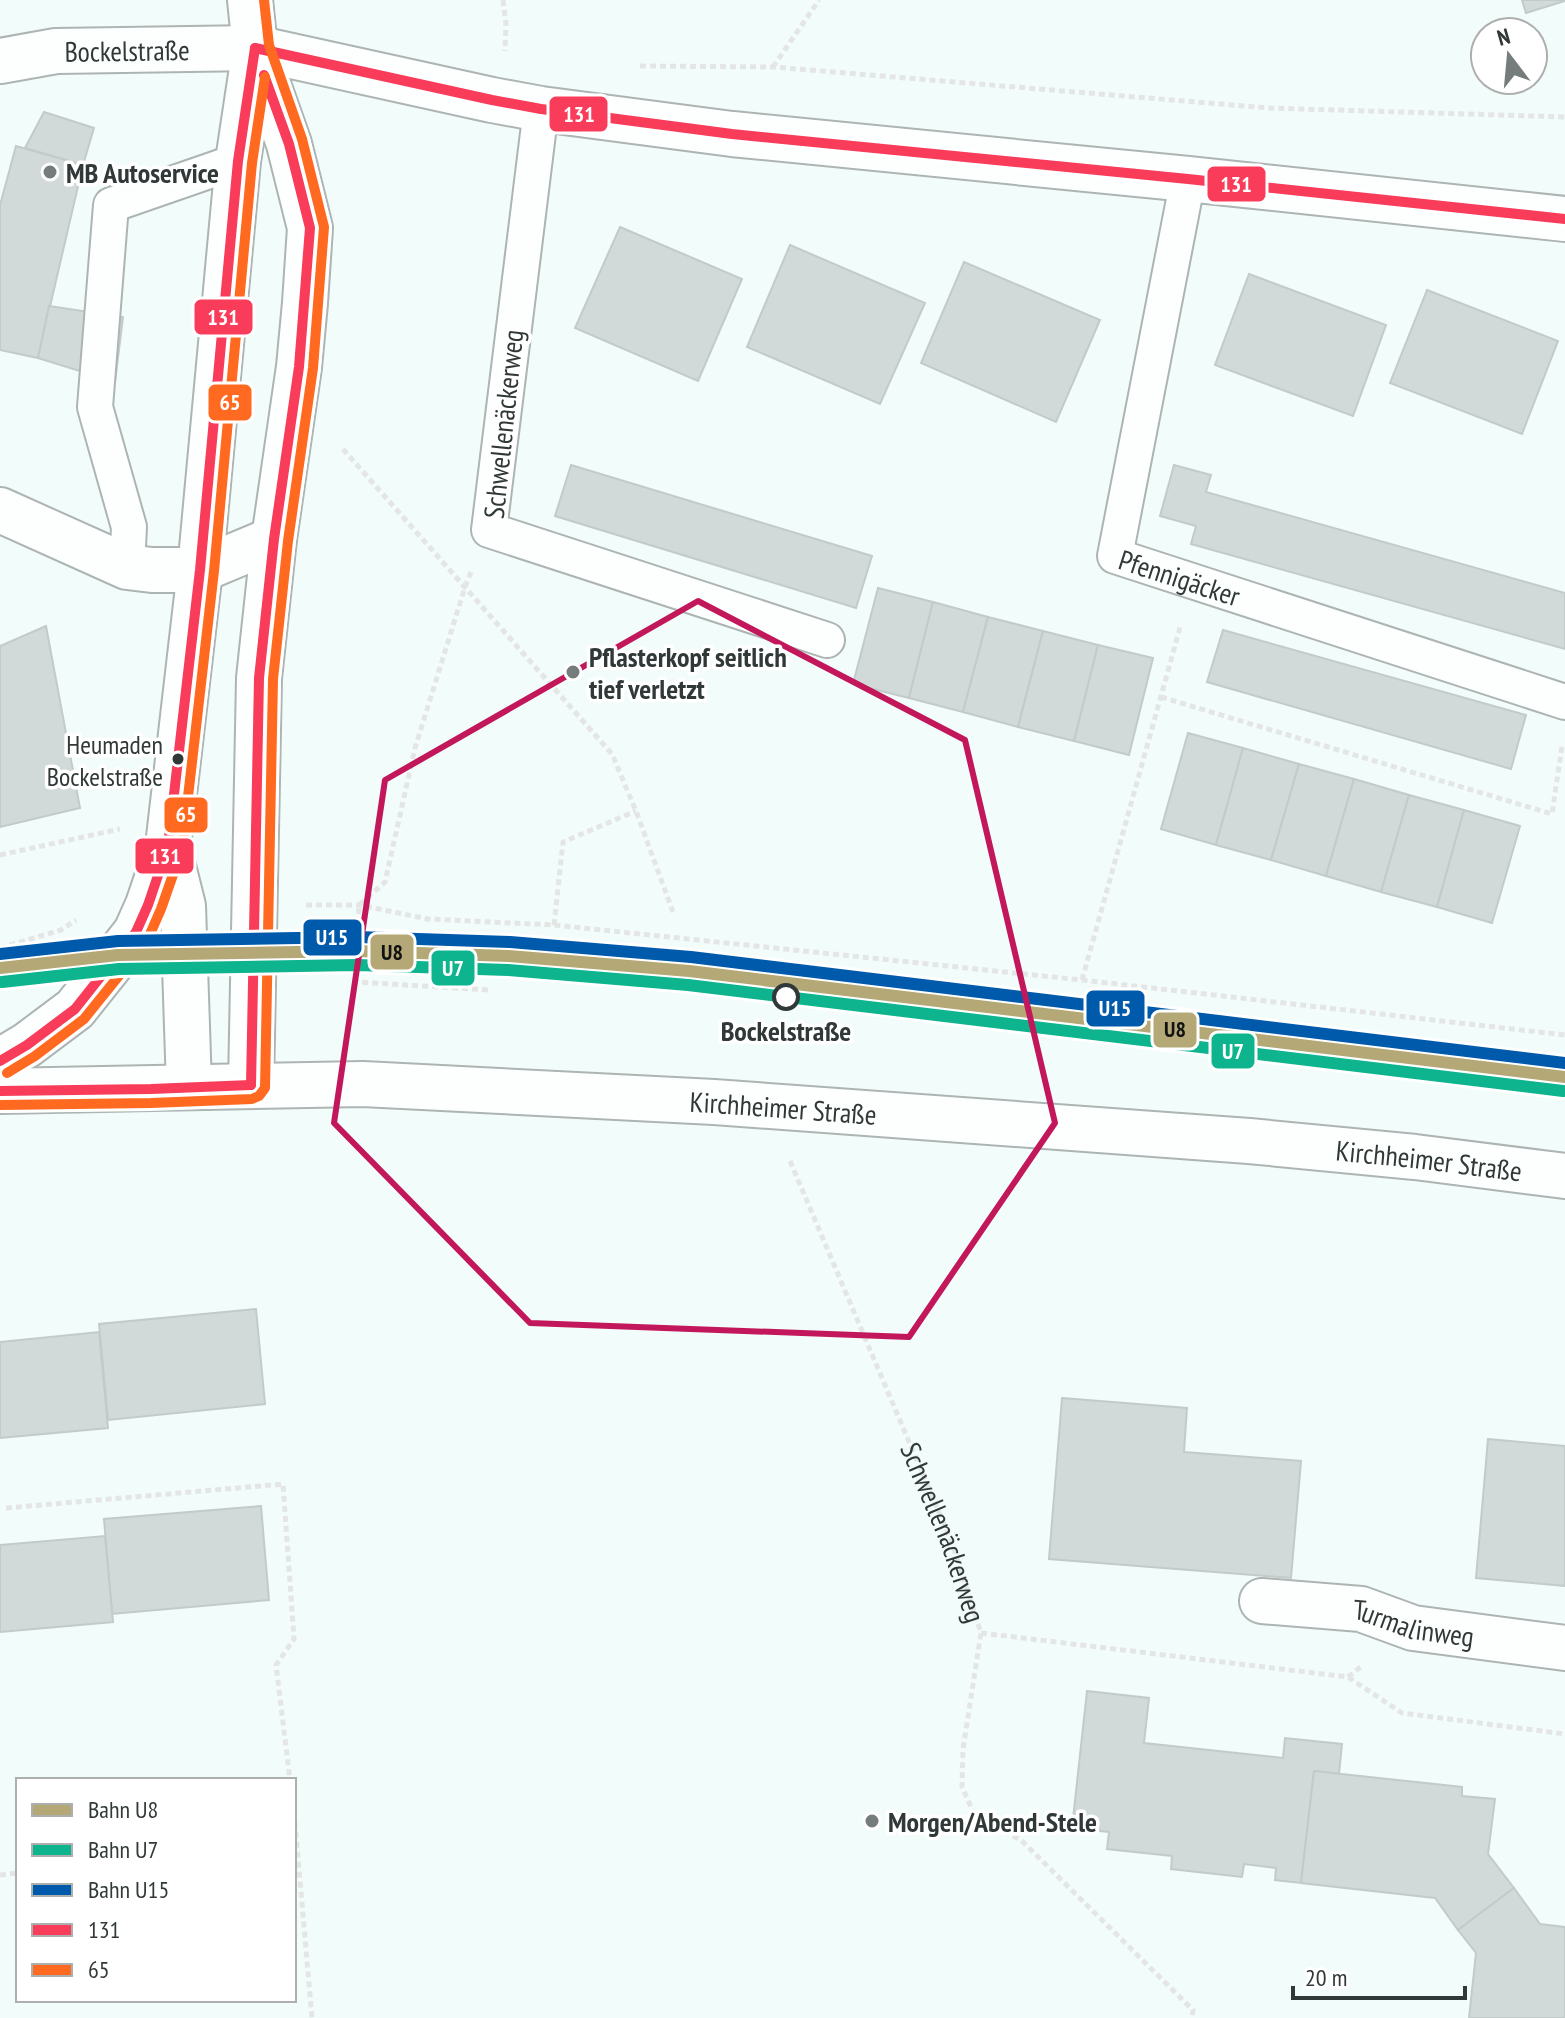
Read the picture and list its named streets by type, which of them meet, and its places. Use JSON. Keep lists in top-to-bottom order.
{
  "streets": {
    "main road": ["Bockelstraße", "Kirchheimer Straße", "Turmalinweg"],
    "lane": ["Schwellenäckerweg", "Pfennigäcker"]
  },
  "places": [
    "MB Autoservice",
    "Pflasterkopf seitlich tief verletzt",
    "Heumaden Bockelstraße",
    "Bockelstraße",
    "Morgen/Abend-Stele"
  ],
  "lines": [
    "transit line 65",
    "transit line 131",
    "rail line U15",
    "rail line U8",
    "rail line U7"
  ],
  "legend": [
    "Bahn U8",
    "Bahn U7",
    "Bahn U15",
    "131",
    "65"
  ],
  "scale_bar": "20 m",
  "north": "top"
}
